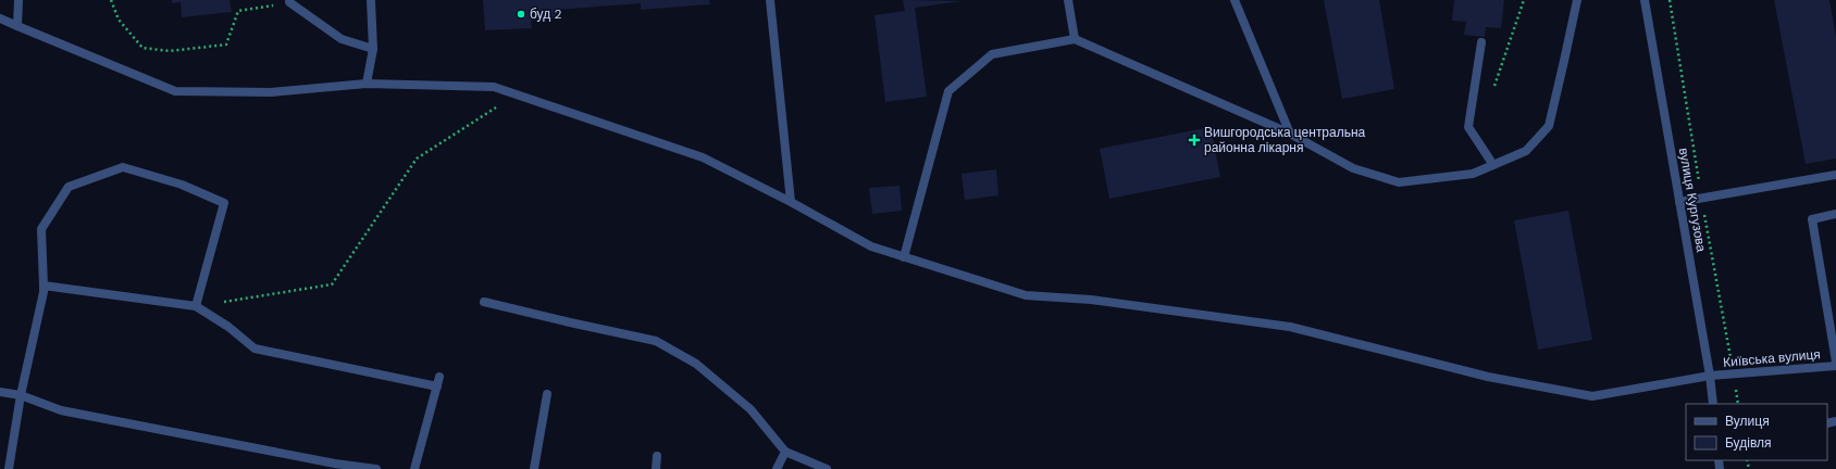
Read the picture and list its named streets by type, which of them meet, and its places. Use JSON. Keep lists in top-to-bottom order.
{
  "streets": {
    "street": ["вулиця Кургузова", "Київська вулиця"]
  },
  "crossings": [
    ["вулиця Кургузова", "Київська вулиця"]
  ],
  "places": {
    "other": ["буд 2"],
    "health": ["Вишгородська центральна районна лікарня"]
  },
  "legend": ["Вулиця", "Будівля"]
}
